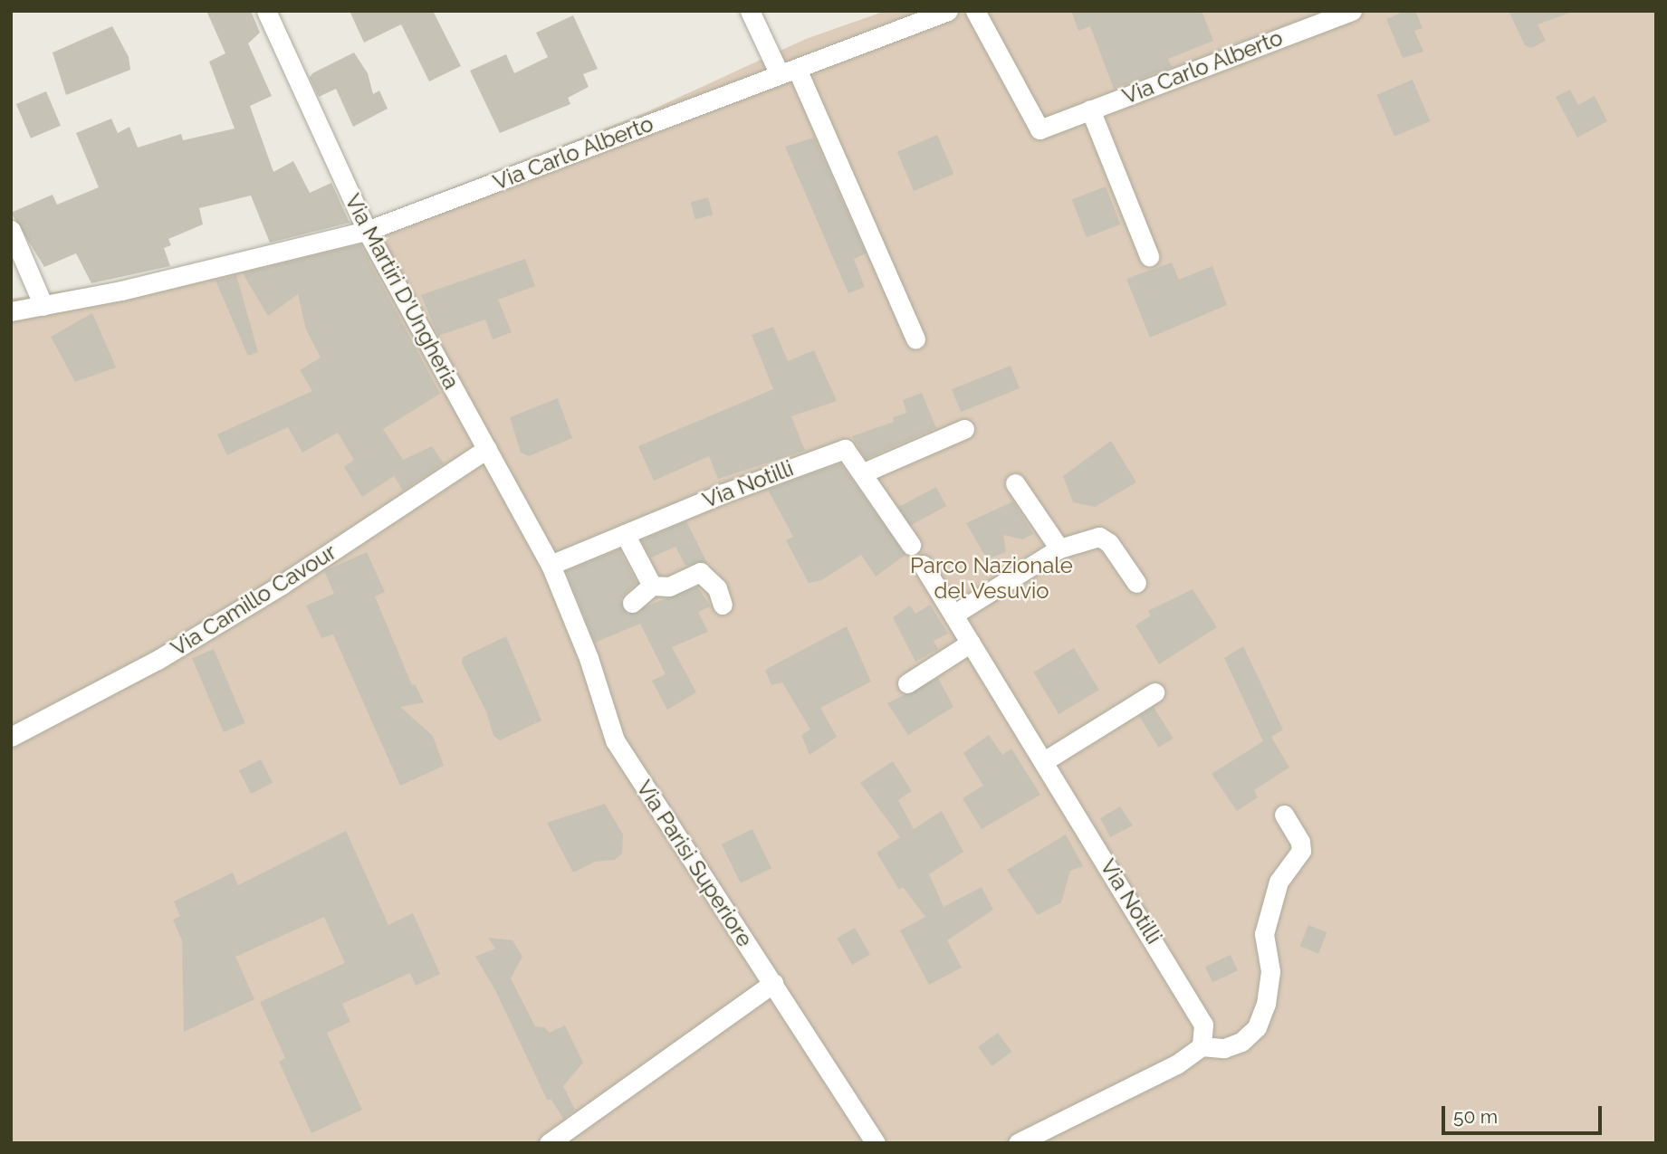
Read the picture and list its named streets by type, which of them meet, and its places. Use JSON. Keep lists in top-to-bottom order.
{
  "streets": {
    "street": [
      "Via Carlo Alberto",
      "Via Martiri D'Ungheria",
      "Via Notilli",
      "Via Camillo Cavour",
      "Via Parisi Superiore"
    ]
  },
  "crossings": [
    ["Via Carlo Alberto", "Via Martiri D'Ungheria"],
    ["Via Martiri D'Ungheria", "Via Notilli"],
    ["Via Martiri D'Ungheria", "Via Camillo Cavour"],
    ["Via Martiri D'Ungheria", "Via Parisi Superiore"],
    ["Via Notilli", "Via Parisi Superiore"]
  ],
  "parks": ["Parco Nazionale del Vesuvio"],
  "scale_bar": "50 m"
}
